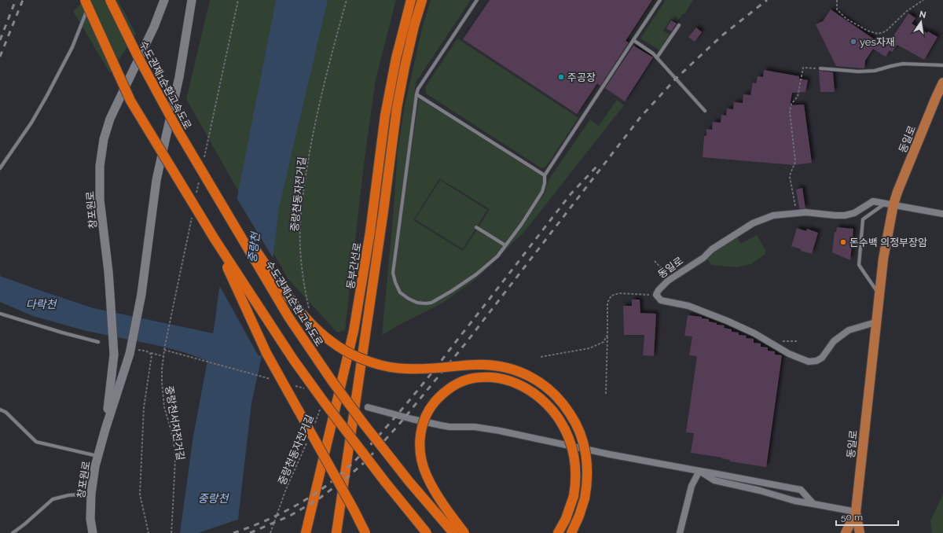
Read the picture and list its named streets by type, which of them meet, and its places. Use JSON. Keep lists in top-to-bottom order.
{
  "streets": {
    "highway": ["수도권제1순환고속도로", "동부간선로"],
    "main road": ["동일로"],
    "street": ["창포원로"],
    "path": ["중랑천동자전거길", "중랑천서자전거길"]
  },
  "water": ["중랑천", "다락천"],
  "places": ["yes자재", "주공장", "돈수백 의정부장암"],
  "scale_bar": "50 m",
  "north": "top"
}
